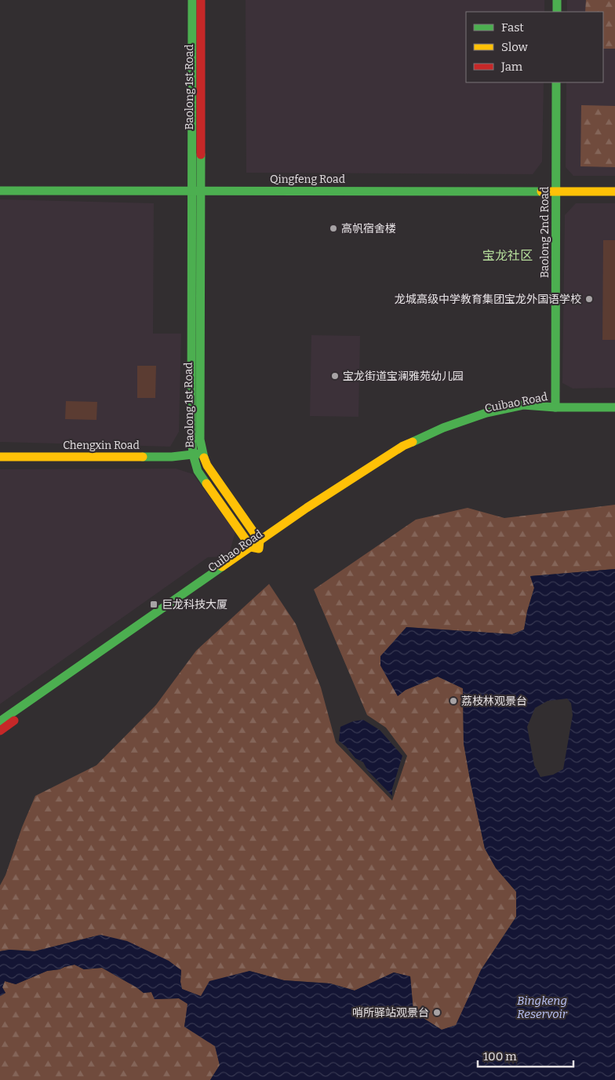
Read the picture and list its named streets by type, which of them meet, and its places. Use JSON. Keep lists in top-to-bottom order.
{
  "streets": {
    "street": [
      "Baolong 1st Road",
      "Qingfeng Road",
      "Baolong 2nd Road",
      "Cuibao Road",
      "Chengxin Road"
    ]
  },
  "crossings": [
    ["Baolong 1st Road", "Qingfeng Road"],
    ["Baolong 1st Road", "Cuibao Road"],
    ["Baolong 1st Road", "Chengxin Road"],
    ["Qingfeng Road", "Baolong 2nd Road"],
    ["Baolong 2nd Road", "Cuibao Road"]
  ],
  "districts": ["宝龙社区"],
  "water": ["Bingkeng Reservoir"],
  "places": {
    "other": [
      "高帆宿舍楼",
      "龙城高级中学教育集团宝龙外国语学校",
      "宝龙街道宝澜雅苑幼儿园",
      "荔枝林观景台",
      "哨所驿站观景台"
    ],
    "transit": ["巨龙科技大厦"]
  },
  "legend": ["Fast", "Slow", "Jam"],
  "scale_bar": "100 m"
}
